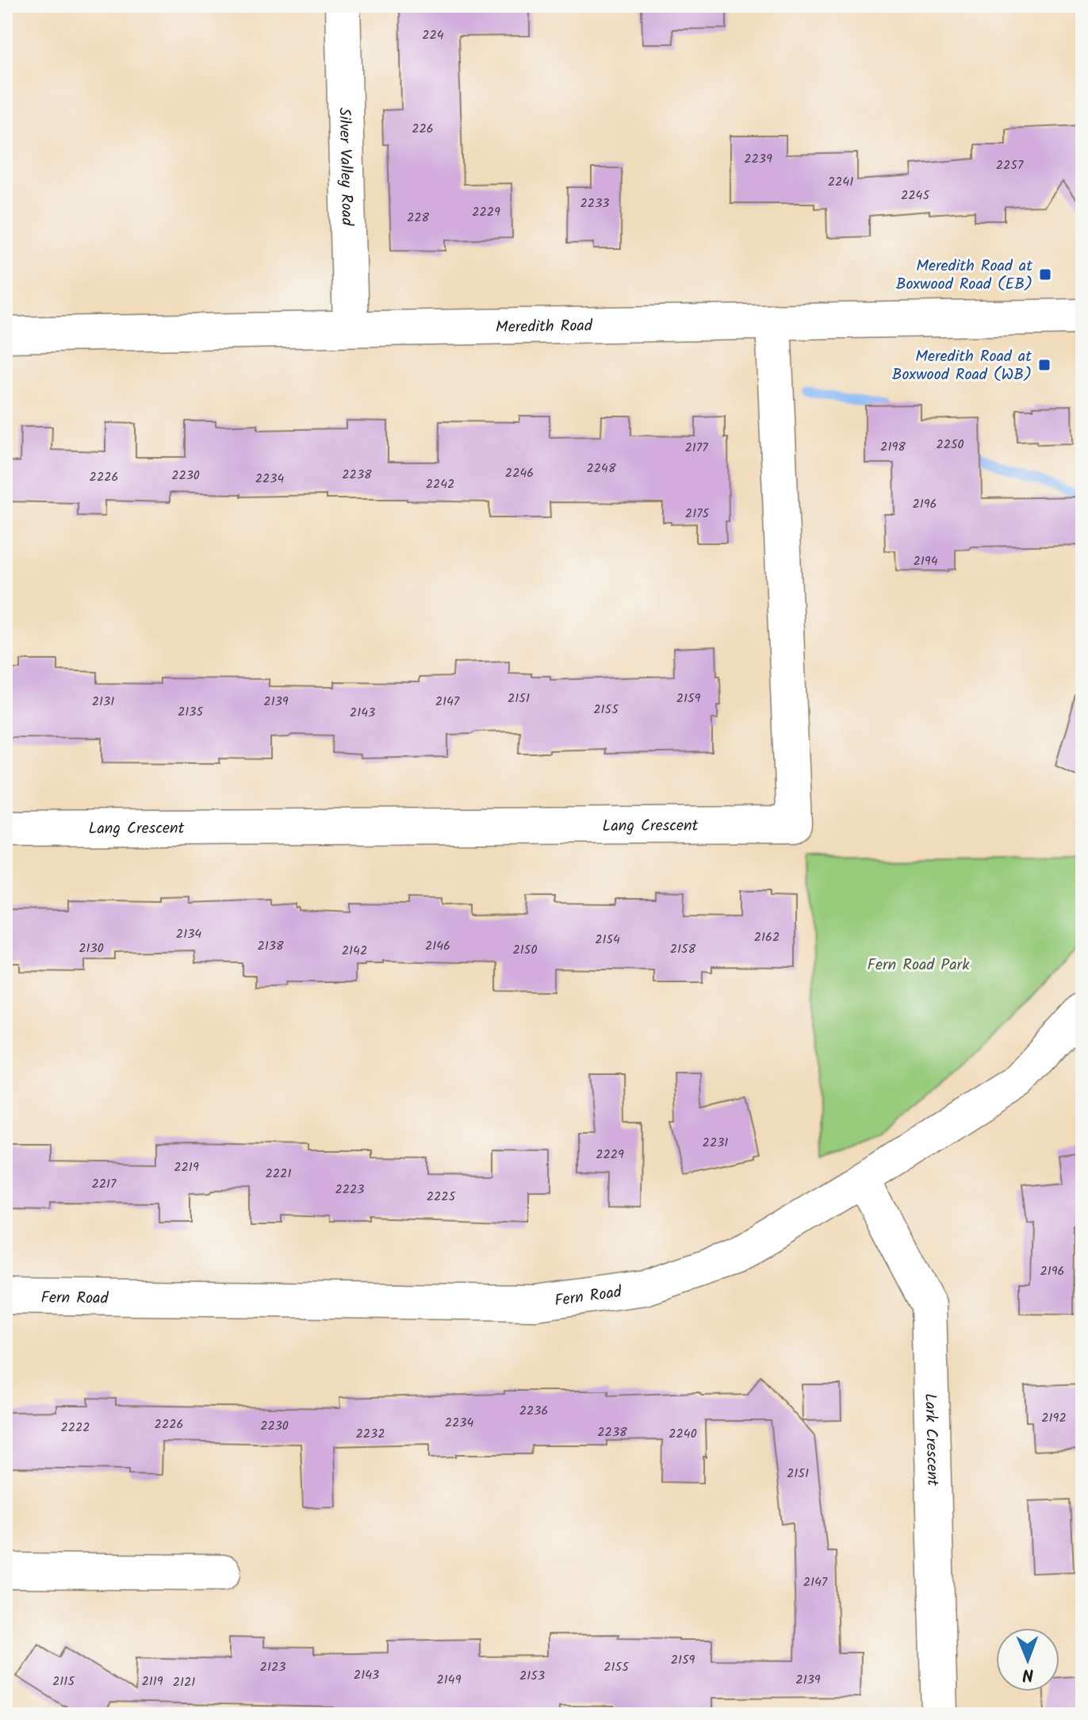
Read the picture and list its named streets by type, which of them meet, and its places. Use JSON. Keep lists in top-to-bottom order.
{
  "streets": {
    "street": [
      "Silver Valley Road",
      "Meredith Road",
      "Lang Crescent",
      "Fern Road",
      "Lark Crescent"
    ]
  },
  "crossings": [
    ["Silver Valley Road", "Meredith Road"],
    ["Meredith Road", "Lang Crescent"],
    ["Fern Road", "Lark Crescent"]
  ],
  "parks": ["Fern Road Park"],
  "places": {
    "transit": ["Meredith Road at Boxwood Road (EB)", "Meredith Road at Boxwood Road (WB)"]
  },
  "house_numbers": [
    "224",
    "226",
    "2239",
    "2257",
    "2241",
    "2245",
    "2233",
    "2229",
    "228",
    "2250",
    "2198",
    "2177",
    "2248",
    "2246",
    "2238",
    "2230",
    "2226",
    "2234",
    "2242",
    "2196",
    "2175",
    "2194",
    "2151",
    "2159",
    "2131",
    "2139",
    "2147",
    "2155",
    "2135",
    "2143",
    "2134",
    "2162",
    "2154",
    "2138",
    "2146",
    "2130",
    "2158",
    "2150",
    "2142",
    "2231",
    "2229",
    "2219",
    "2221",
    "2217",
    "2223",
    "2225",
    "2196",
    "2236",
    "2192",
    "2234",
    "2226",
    "2230",
    "2222",
    "2238",
    "2232",
    "2240",
    "2151",
    "2147",
    "2159",
    "2123",
    "2155",
    "2143",
    "2153",
    "2149",
    "2139",
    "2115",
    "2119",
    "2121"
  ],
  "north": "bottom"
}
